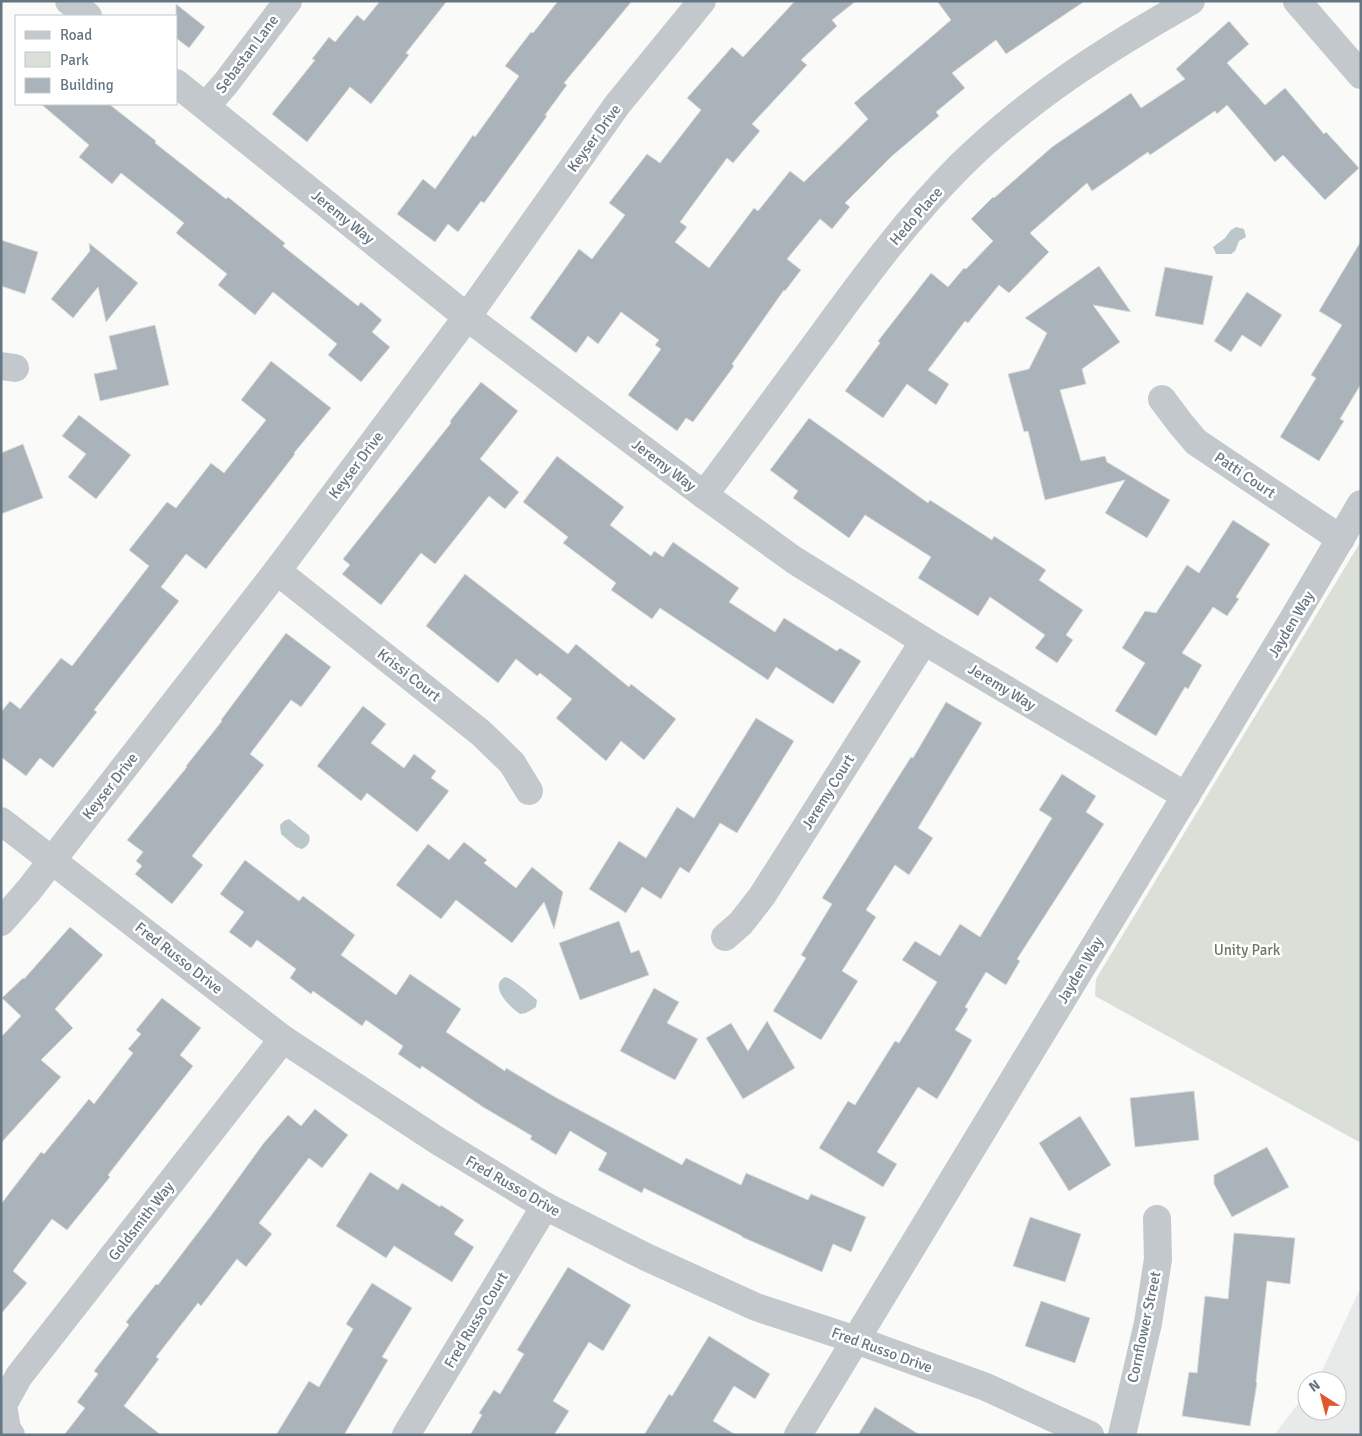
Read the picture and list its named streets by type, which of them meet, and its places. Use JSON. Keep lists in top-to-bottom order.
{
  "streets": {
    "street": [
      "Sebastan Lane",
      "Keyser Drive",
      "Hedo Place",
      "Jeremy Way",
      "Patti Court",
      "Jayden Way",
      "Krissi Court",
      "Jeremy Court",
      "Fred Russo Drive",
      "Goldsmith Way",
      "Fred Russo Court",
      "Cornflower Street"
    ]
  },
  "crossings": [
    ["Sebastan Lane", "Jeremy Way"],
    ["Keyser Drive", "Jeremy Way"],
    ["Keyser Drive", "Krissi Court"],
    ["Keyser Drive", "Fred Russo Drive"],
    ["Hedo Place", "Jeremy Way"],
    ["Jeremy Way", "Jayden Way"],
    ["Jeremy Way", "Jeremy Court"],
    ["Patti Court", "Jayden Way"],
    ["Jayden Way", "Fred Russo Drive"],
    ["Fred Russo Drive", "Goldsmith Way"],
    ["Fred Russo Drive", "Fred Russo Court"]
  ],
  "parks": ["Unity Park"],
  "legend": ["Road", "Park", "Building"],
  "north": "top left"
}
